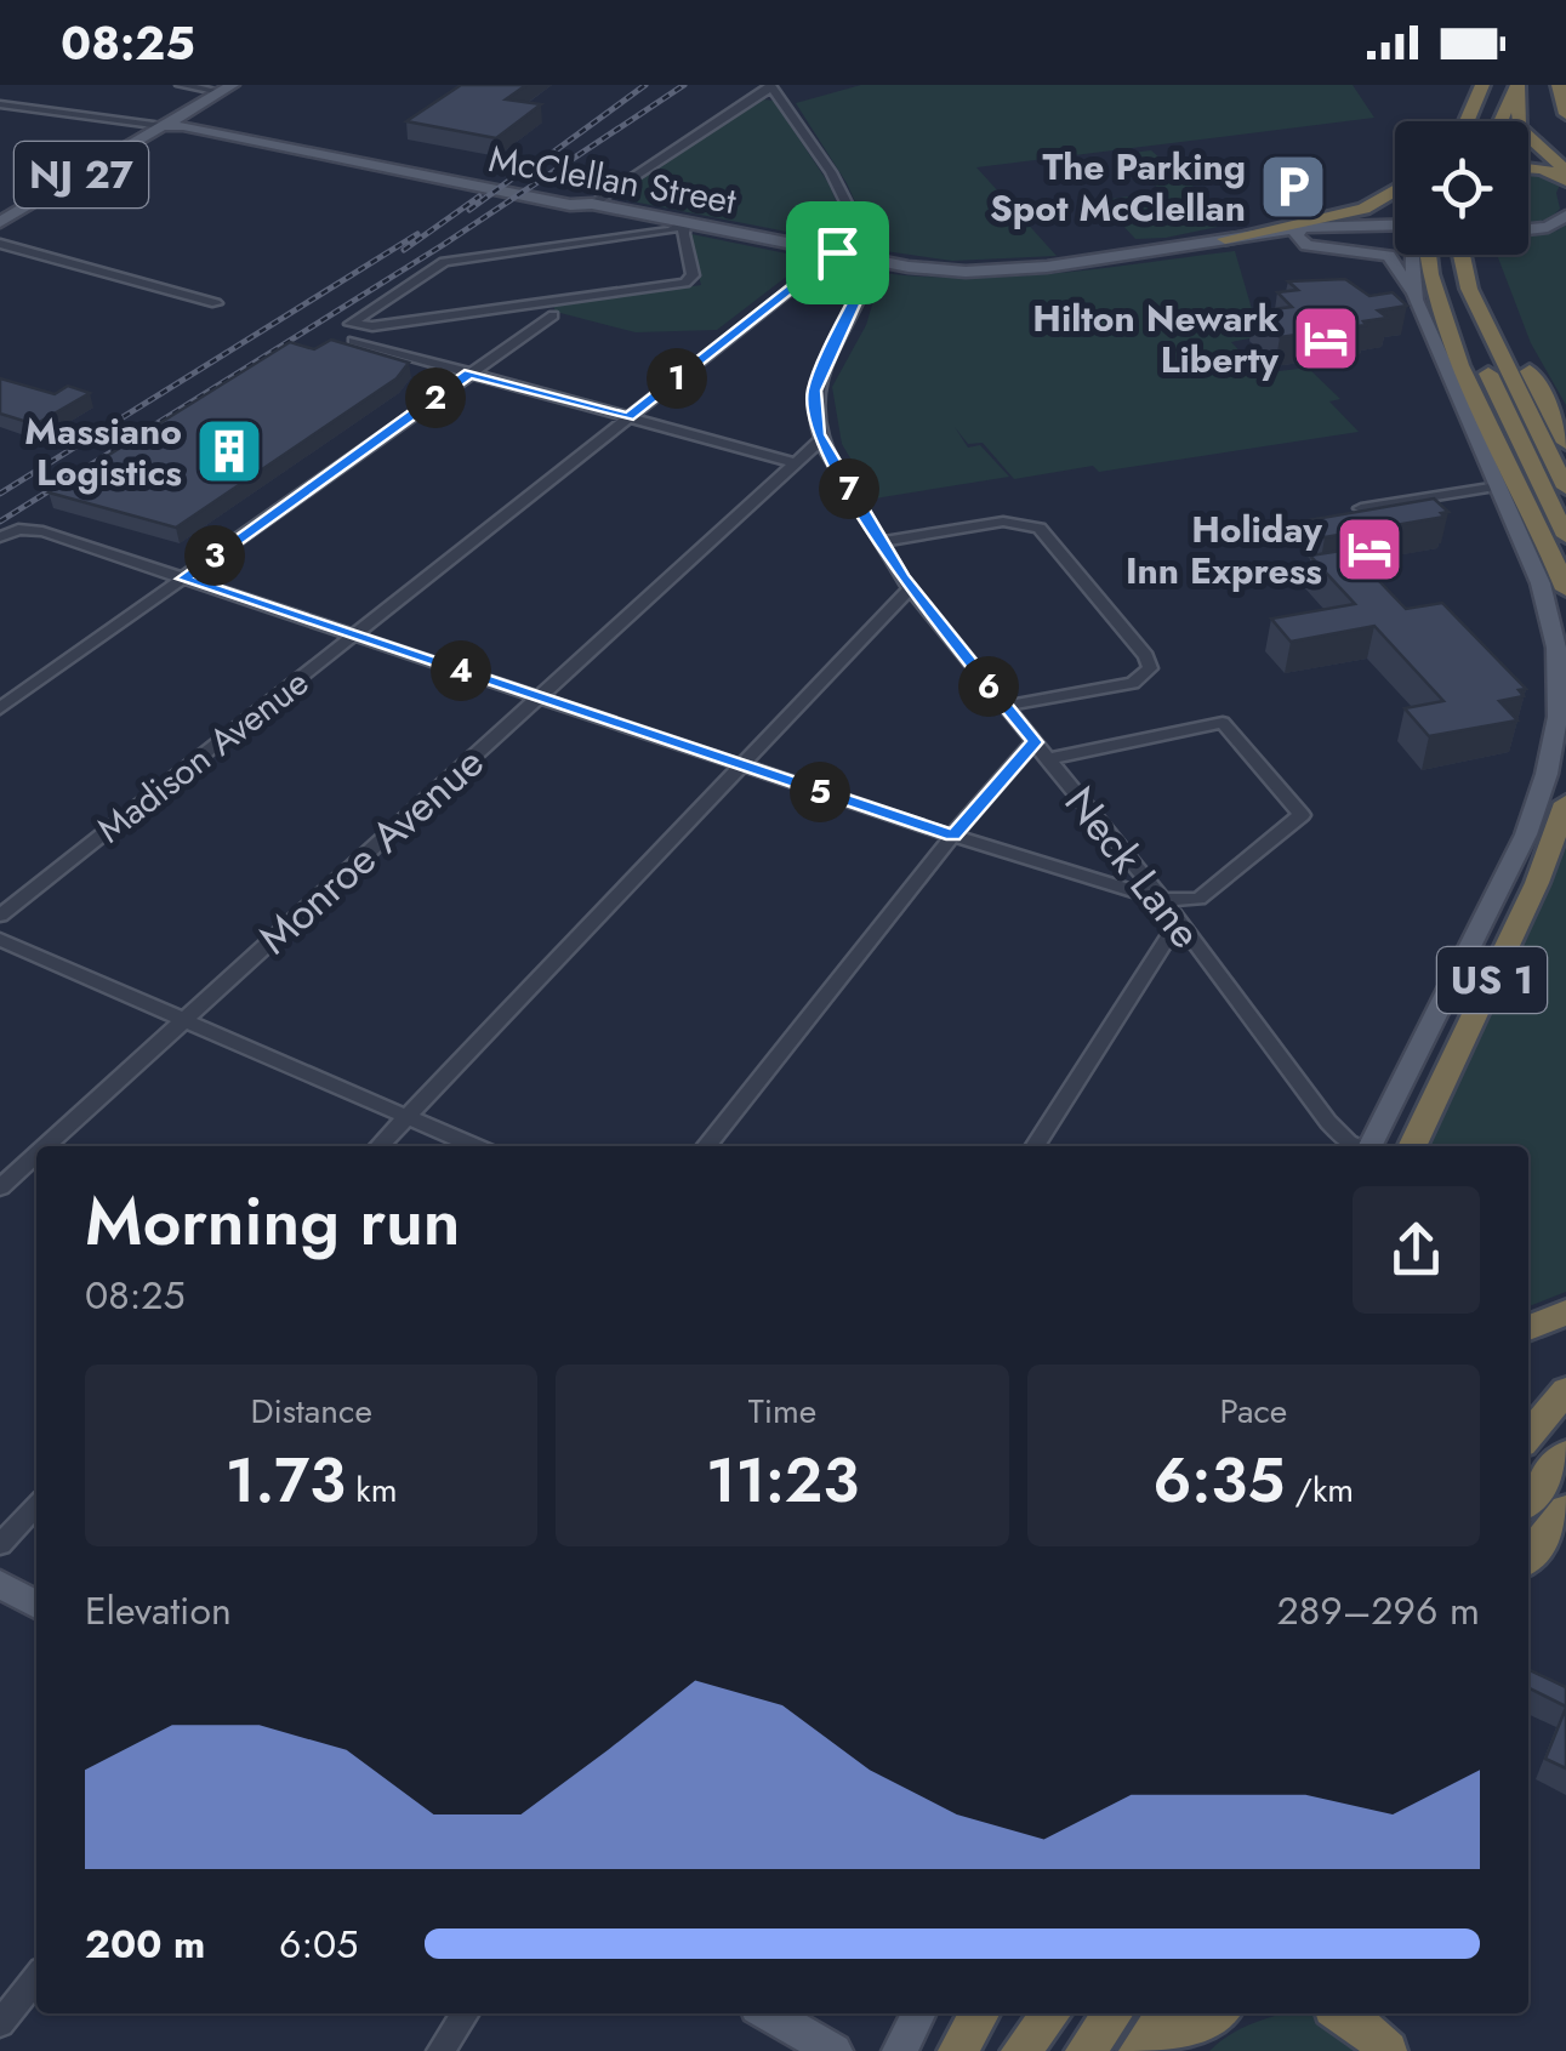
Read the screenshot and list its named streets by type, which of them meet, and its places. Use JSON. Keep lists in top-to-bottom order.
{
  "streets": {
    "highway": ["US 1"],
    "main road": ["NJ 27", "McClellan Street"],
    "street": ["Madison Avenue", "Monroe Avenue", "Neck Lane"]
  },
  "crossings": [
    ["NJ 27", "McClellan Street"],
    ["McClellan Street", "Madison Avenue"],
    ["McClellan Street", "Neck Lane"],
    ["Monroe Avenue", "Neck Lane"]
  ],
  "places": {
    "parking": ["The Parking Spot McClellan"],
    "hotel": ["Hilton Newark Liberty", "Holiday Inn Express"],
    "building": ["Massiano Logistics"]
  },
  "page": {
    "status": "08:25",
    "pins": [
      "1",
      "2",
      "7",
      "3",
      "4",
      "6",
      "5"
    ],
    "heading": ["Morning run", "08:25"],
    "stats": [
      ["Distance", "1.73 km"],
      ["Time", "11:23"],
      ["Pace", "6:35 /km"]
    ],
    "chart": ["Elevation", "289–296 m"],
    "list": [
      {
        "name": "200 m",
        "note": "6:05"
      }
    ]
  }
}
